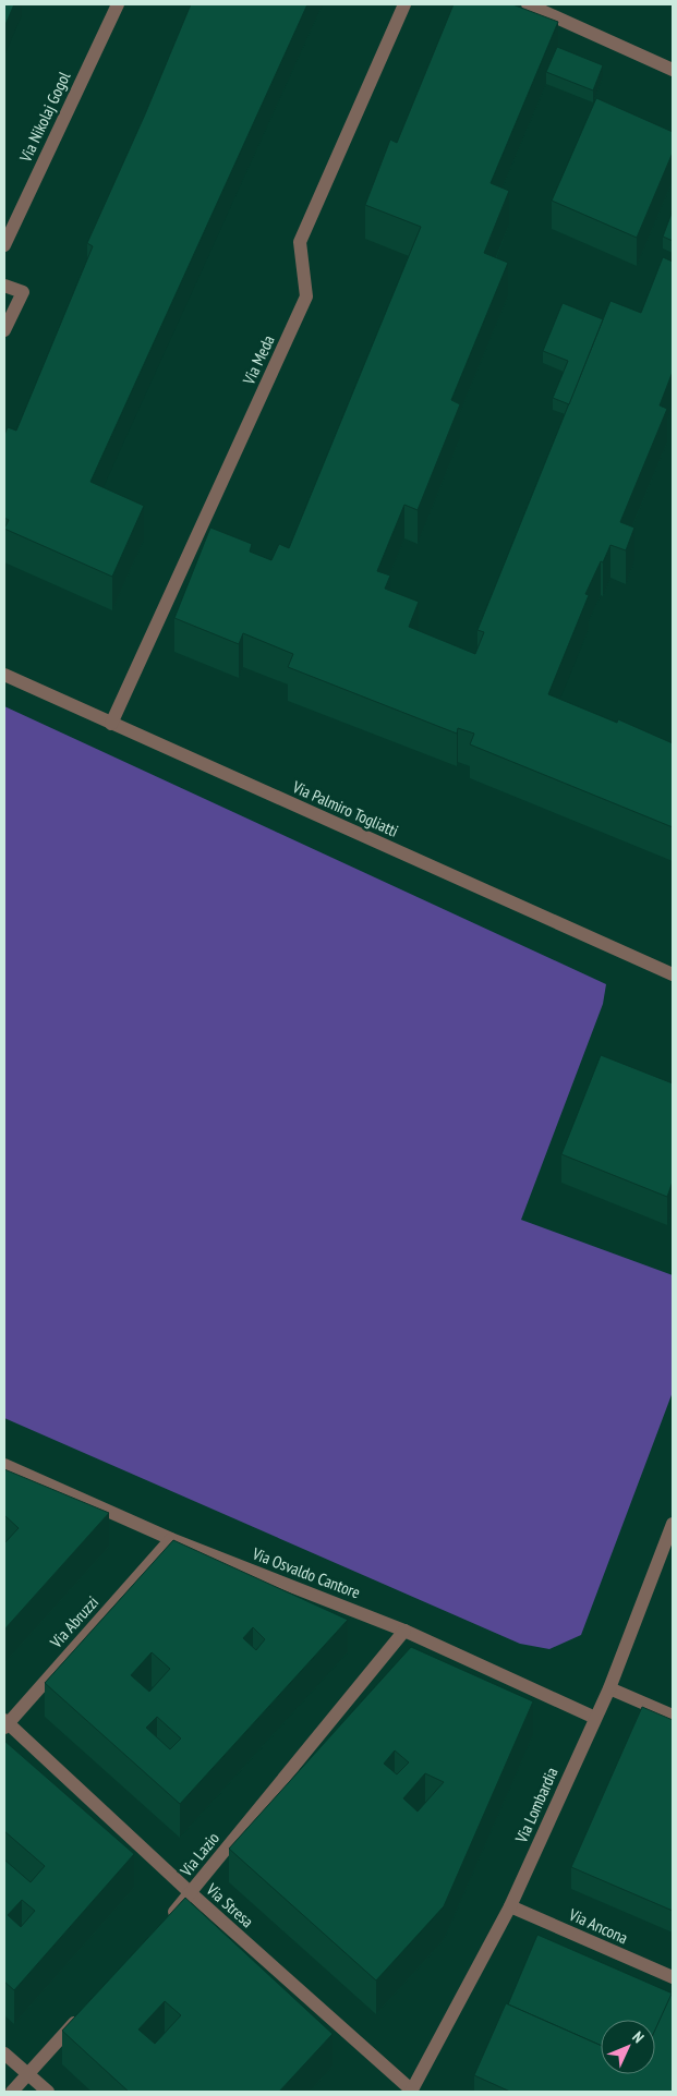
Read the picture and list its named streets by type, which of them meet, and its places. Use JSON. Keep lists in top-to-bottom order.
{
  "streets": {
    "street": [
      "Via Nikolaj Gogol",
      "Via Meda",
      "Via Palmiro Togliatti",
      "Via Osvaldo Cantore",
      "Via Abruzzi",
      "Via Lombardia",
      "Via Lazio",
      "Via Stresa",
      "Via Ancona"
    ]
  },
  "crossings": [
    ["Via Meda", "Via Palmiro Togliatti"],
    ["Via Osvaldo Cantore", "Via Abruzzi"],
    ["Via Osvaldo Cantore", "Via Lombardia"],
    ["Via Osvaldo Cantore", "Via Lazio"],
    ["Via Abruzzi", "Via Stresa"],
    ["Via Lombardia", "Via Stresa"],
    ["Via Lombardia", "Via Ancona"],
    ["Via Lazio", "Via Stresa"]
  ],
  "north": "top right"
}
